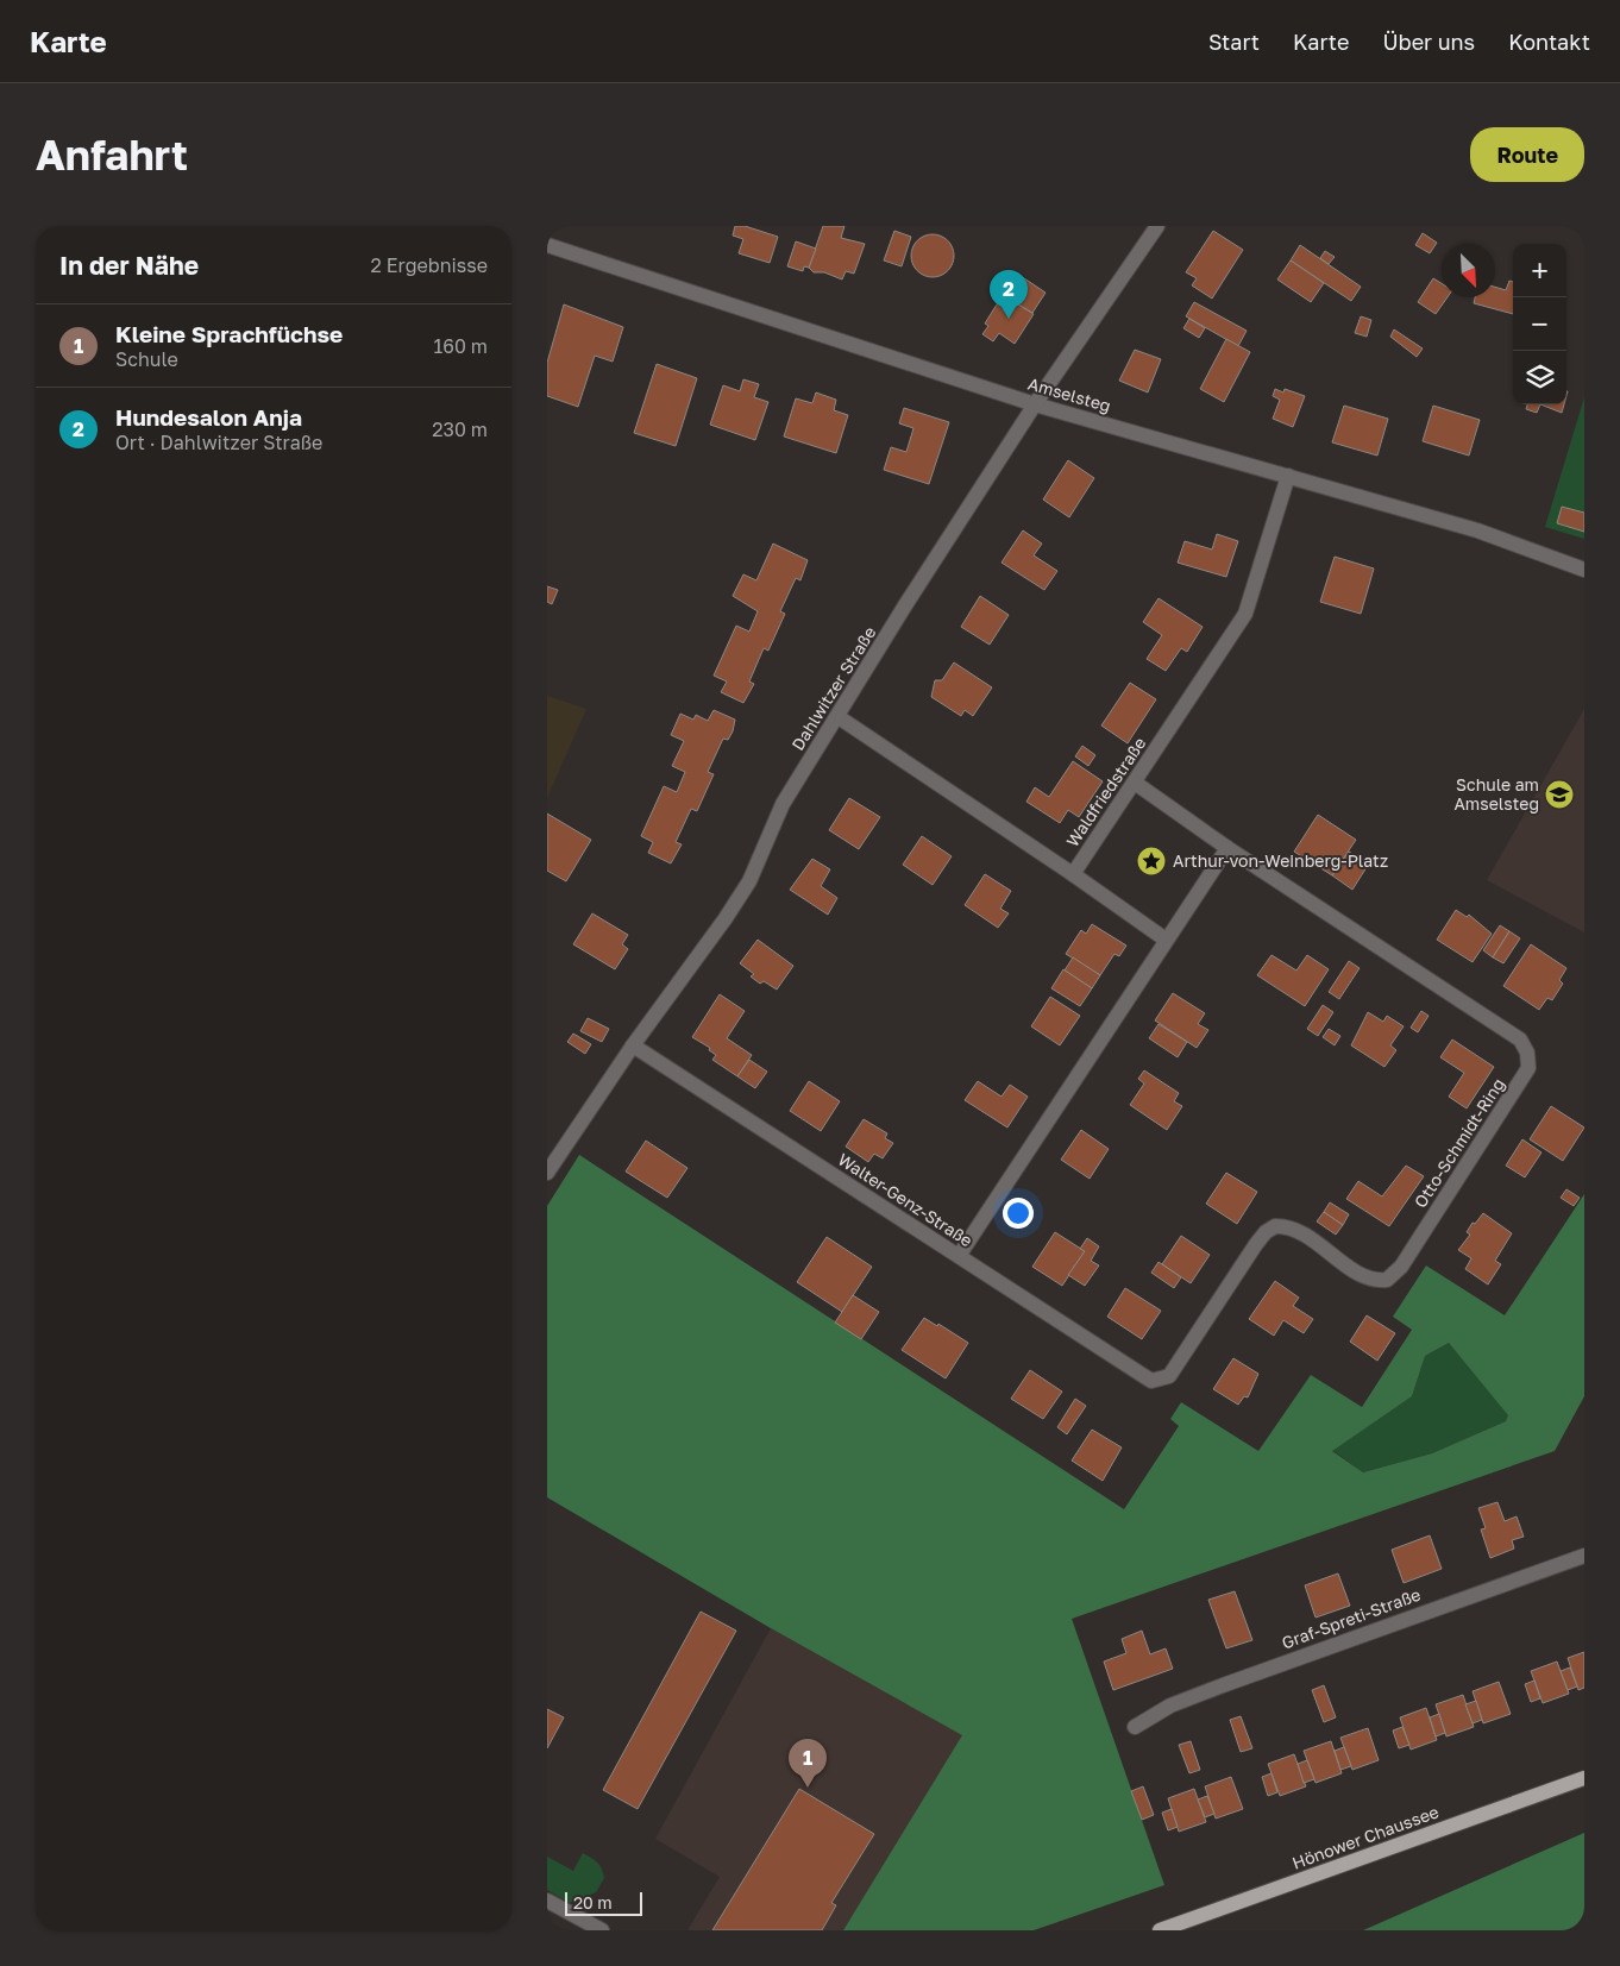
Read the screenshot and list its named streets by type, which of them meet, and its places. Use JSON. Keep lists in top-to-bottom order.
{
  "streets": {
    "main road": ["Hönower Chaussee"],
    "street": [
      "Amselsteg",
      "Dahlwitzer Straße",
      "Waldfriedstraße",
      "Otto-Schmidt-Ring",
      "Walter-Genz-Straße",
      "Graf-Spreti-Straße"
    ]
  },
  "crossings": [
    ["Amselsteg", "Dahlwitzer Straße"],
    ["Amselsteg", "Waldfriedstraße"],
    ["Dahlwitzer Straße", "Waldfriedstraße"],
    ["Dahlwitzer Straße", "Walter-Genz-Straße"],
    ["Waldfriedstraße", "Otto-Schmidt-Ring"],
    ["Otto-Schmidt-Ring", "Walter-Genz-Straße"]
  ],
  "places": {
    "school or university": ["Schule am Amselsteg"],
    "place": ["Arthur-von-Weinberg-Platz"]
  },
  "scale_bar": "20 m",
  "north": "bottom right",
  "page": {
    "header": "Karte",
    "nav": [
      "Start",
      "Karte",
      "Über uns",
      "Kontakt"
    ],
    "buttons": "Route",
    "title": "Anfahrt",
    "heading": ["In der Nähe", "2 Ergebnisse"],
    "map_buttons": ["+", "−"],
    "pins": ["2", "1"],
    "list": [
      {
        "mark": "1",
        "name": "Kleine Sprachfüchse",
        "note": "Schule",
        "value": "160 m"
      },
      {
        "mark": "2",
        "name": "Hundesalon Anja",
        "note": "Ort · Dahlwitzer Straße",
        "value": "230 m"
      }
    ],
    "scale": "20 m"
  }
}
